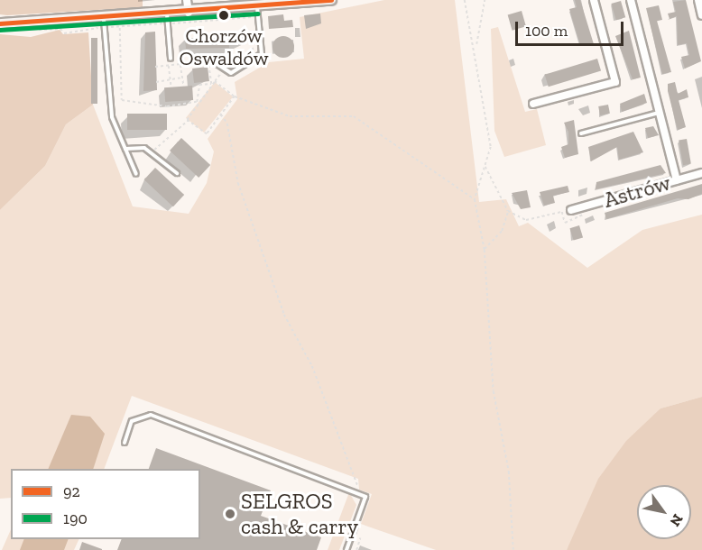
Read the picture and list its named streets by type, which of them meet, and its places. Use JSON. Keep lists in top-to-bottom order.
{
  "streets": {
    "street": ["Astrów"]
  },
  "places": ["Chorzów Oswaldów", "SELGROS cash & carry"],
  "lines": ["transit line 92", "transit line 190"],
  "legend": ["92", "190"],
  "scale_bar": "100 m",
  "north": "bottom right"
}
